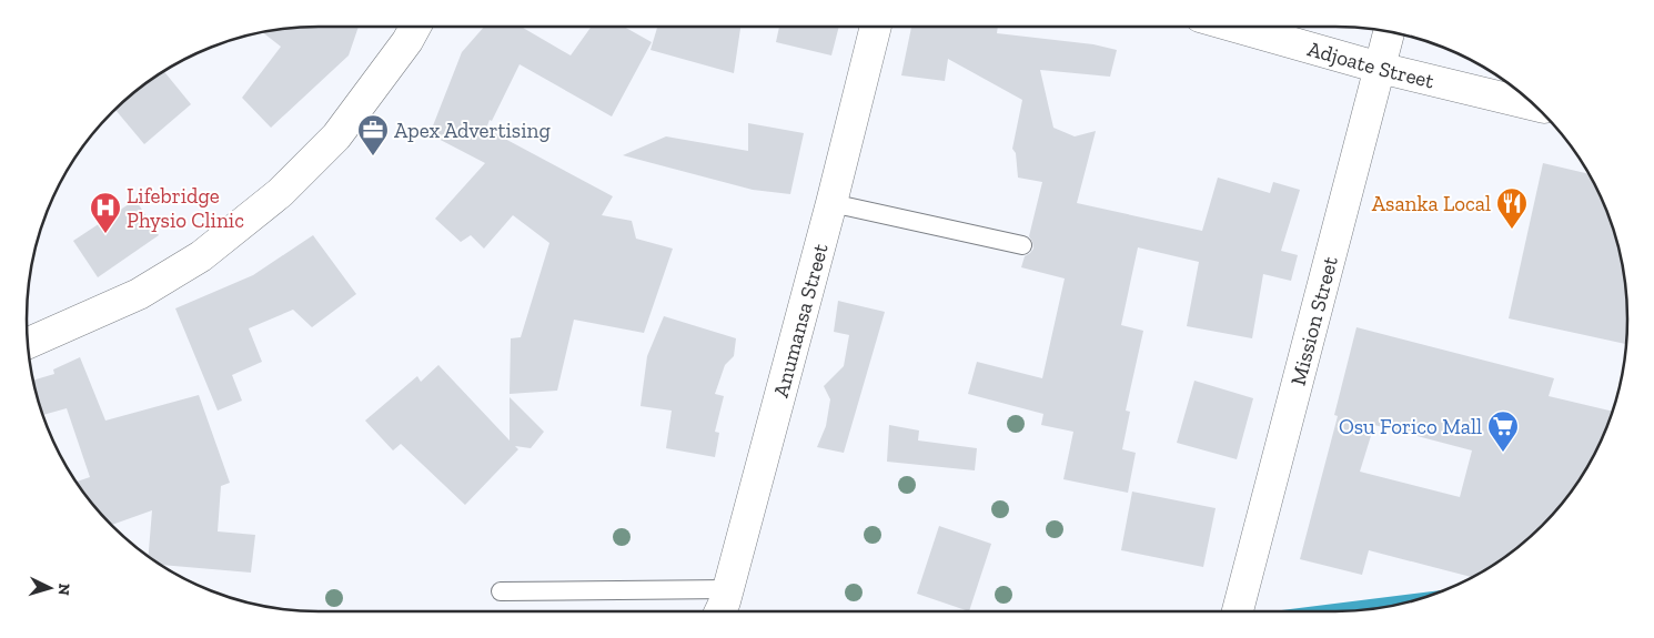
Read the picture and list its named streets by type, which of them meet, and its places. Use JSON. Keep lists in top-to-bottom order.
{
  "streets": {
    "street": ["Adjoate Street", "Anumansa Street", "Mission Street"]
  },
  "crossings": [
    ["Adjoate Street", "Mission Street"]
  ],
  "places": {
    "office": ["Apex Advertising"],
    "restaurant": ["Asanka Local"],
    "hospital": ["Lifebridge Physio Clinic"],
    "supermarket": ["Osu Forico Mall"]
  },
  "north": "right"
}
